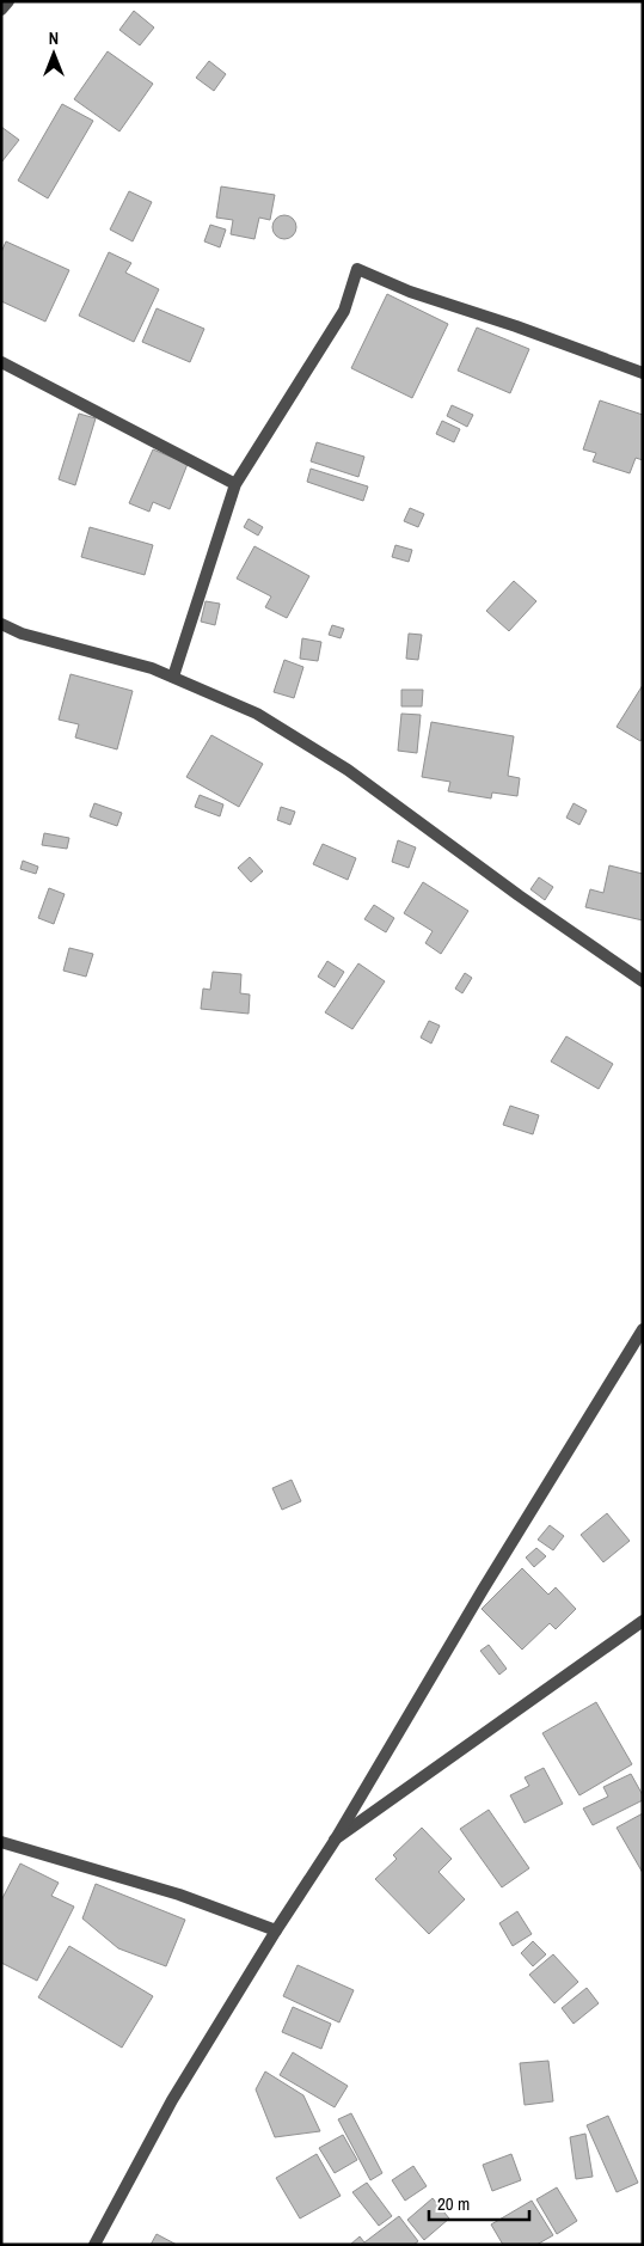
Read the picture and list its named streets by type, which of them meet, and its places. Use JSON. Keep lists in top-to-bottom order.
{
  "scale_bar": "20 m",
  "north": "top"
}
